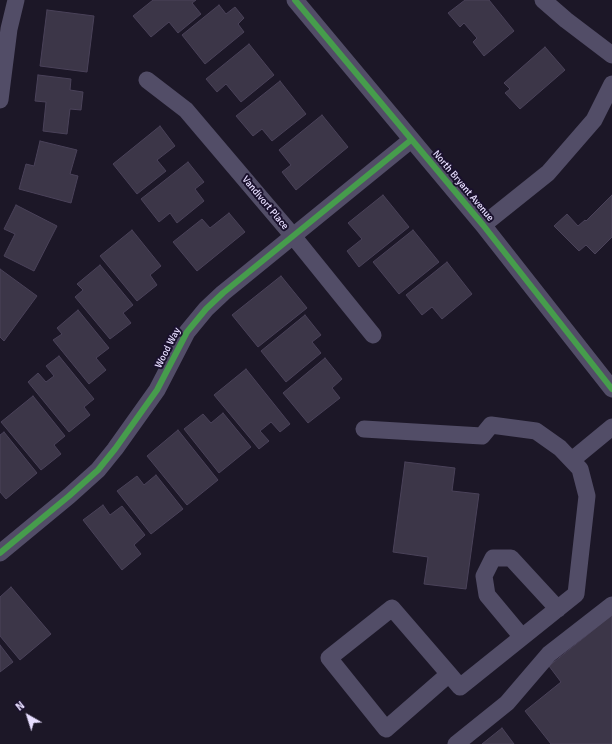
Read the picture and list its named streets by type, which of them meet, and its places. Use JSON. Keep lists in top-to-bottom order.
{
  "streets": {
    "street": ["North Bryant Avenue", "Vandivort Place", "Wood Way"]
  },
  "crossings": [
    ["North Bryant Avenue", "Wood Way"],
    ["Vandivort Place", "Wood Way"]
  ],
  "north": "top left"
}
